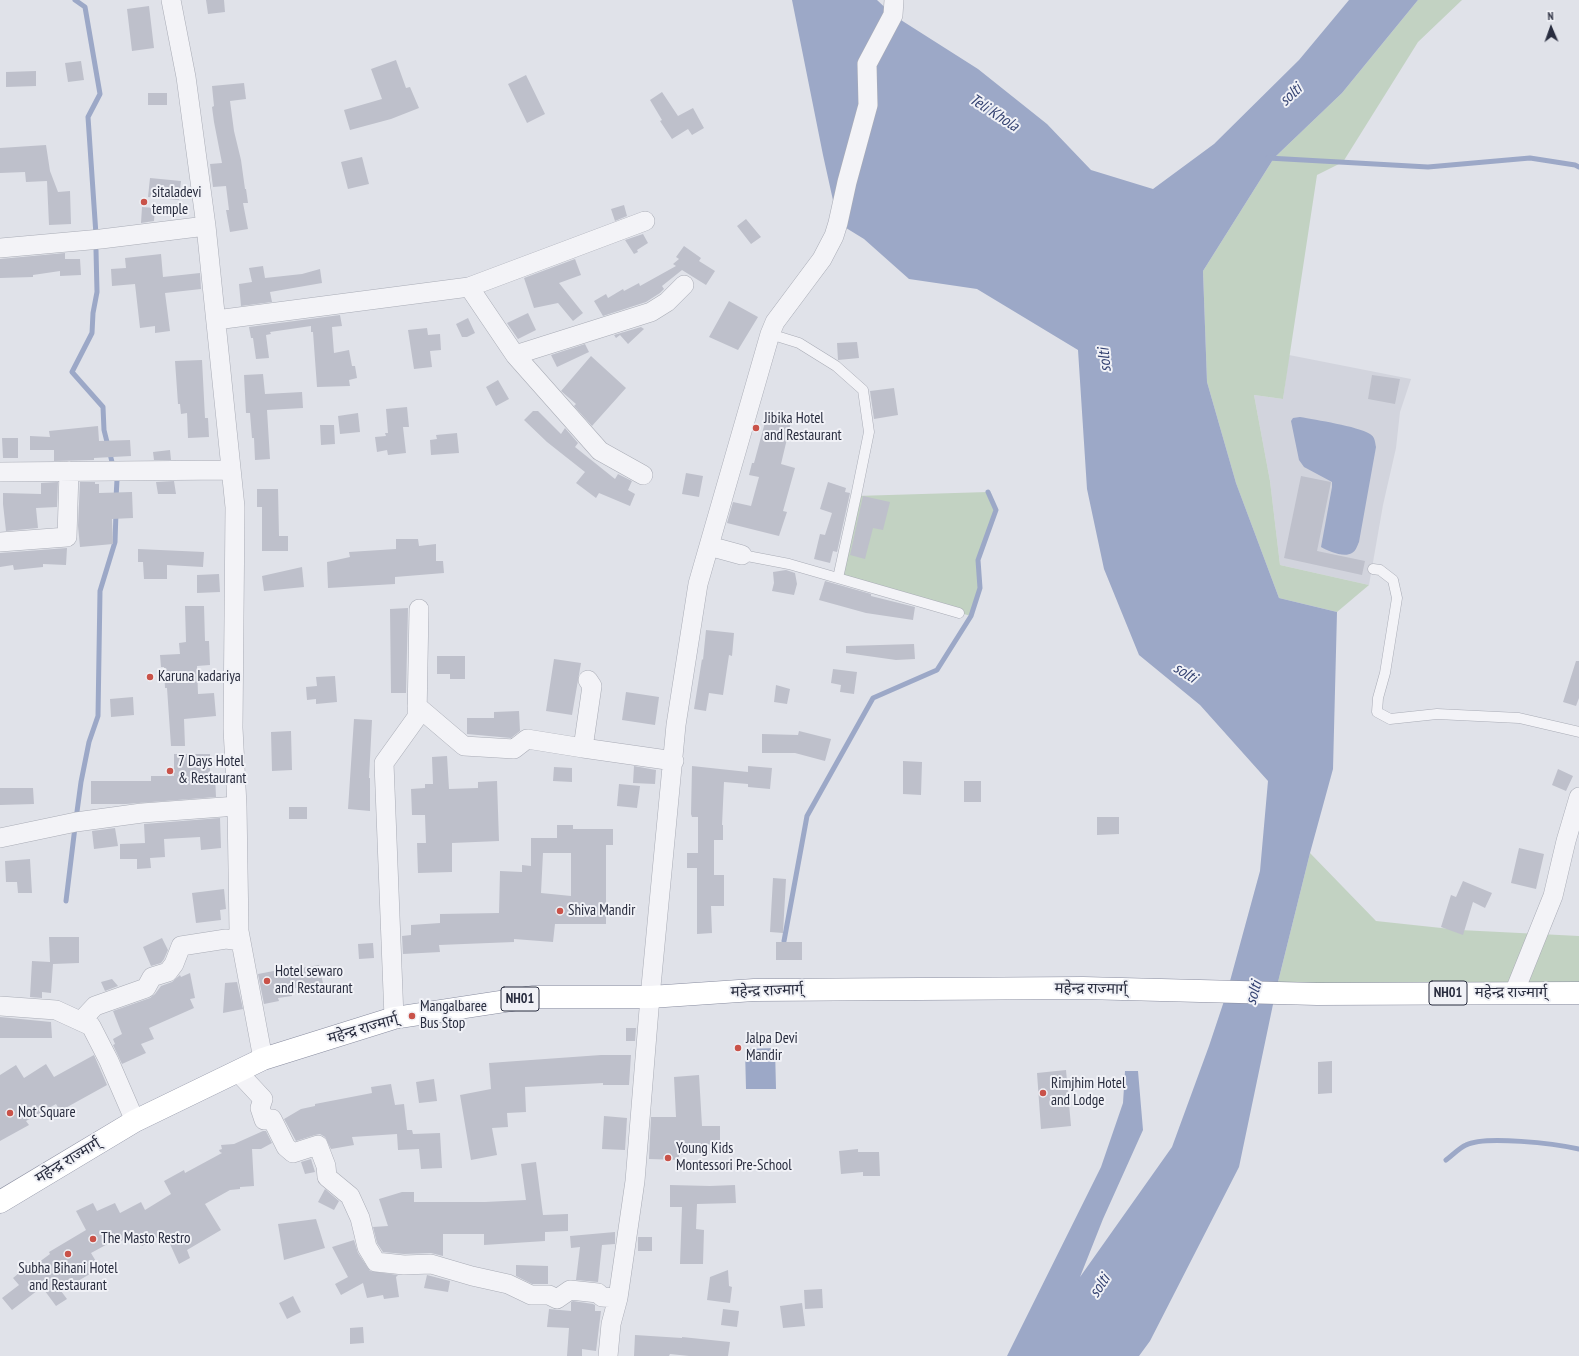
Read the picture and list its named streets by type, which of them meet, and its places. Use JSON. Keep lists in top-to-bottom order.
{
  "streets": {
    "highway": ["महेन्द्र राज्मार्ग्", "NH01"]
  },
  "water": ["solti", "Teli Khola"],
  "places": [
    "sitaladevi temple",
    "Jibika Hotel and Restaurant",
    "Karuna kadariya",
    "7 Days Hotel & Restaurant",
    "Shiva Mandir",
    "Hotel sewaro and Restaurant",
    "Mangalbaree Bus Stop",
    "Jalpa Devi Mandir",
    "Rimjhim Hotel and Lodge",
    "Not Square",
    "Young Kids Montessori Pre-School",
    "The Masto Restro",
    "Subha Bihani Hotel and Restaurant"
  ],
  "north": "top"
}
